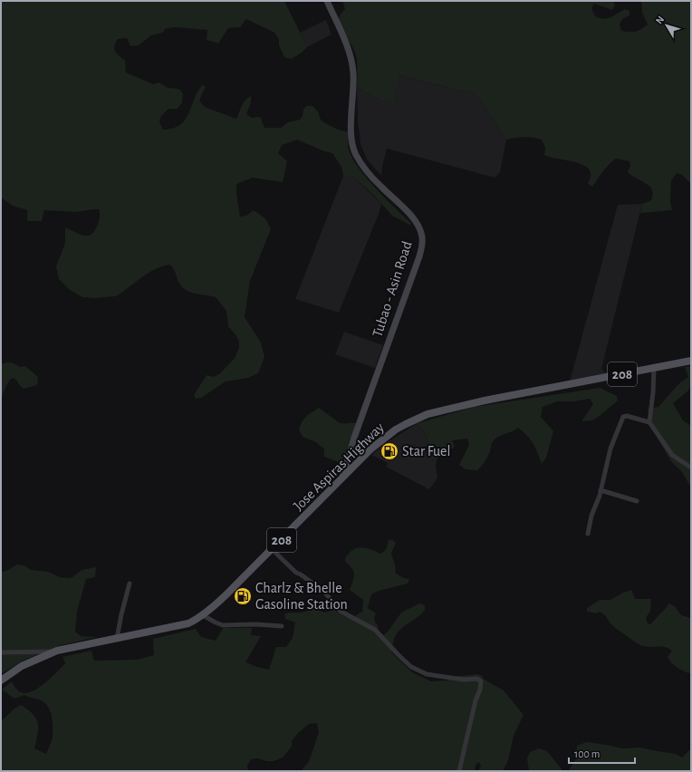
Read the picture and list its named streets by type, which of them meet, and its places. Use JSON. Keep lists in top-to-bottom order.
{
  "streets": {
    "main road": ["Tubao - Asin Road", "208", "Jose Aspiras Highway"]
  },
  "crossings": [
    ["Tubao - Asin Road", "Jose Aspiras Highway"]
  ],
  "places": {
    "fuel station": ["Star Fuel", "Charlz & Bhelle Gasoline Station"]
  },
  "scale_bar": "100 m",
  "north": "top left"
}
